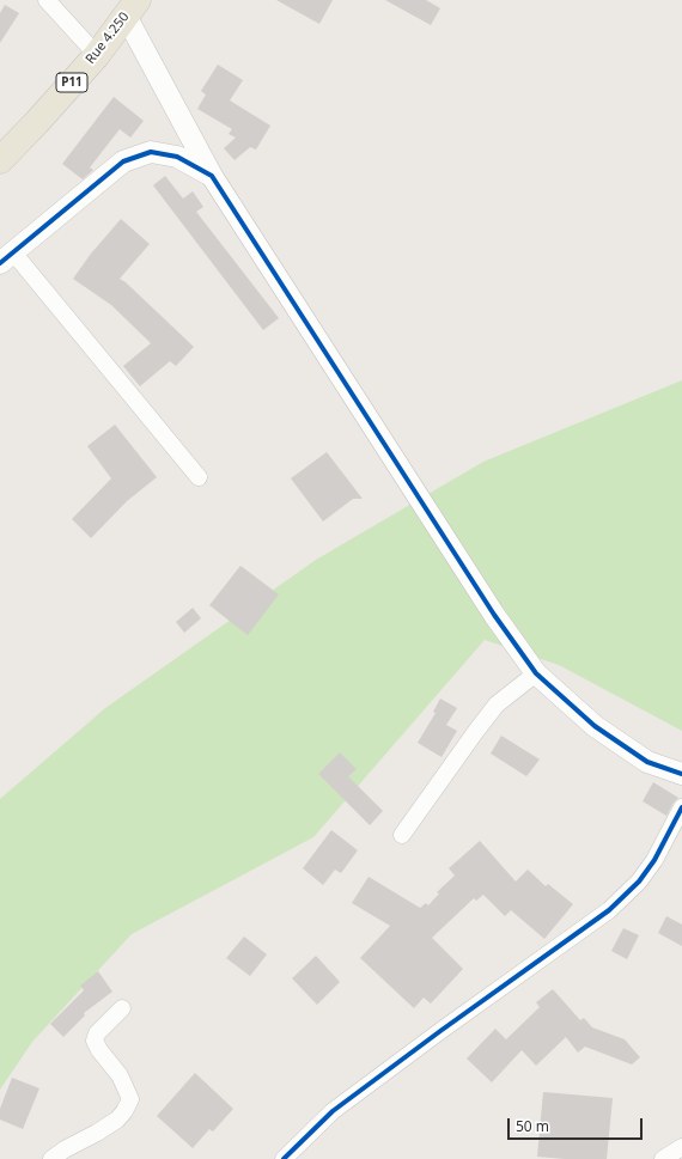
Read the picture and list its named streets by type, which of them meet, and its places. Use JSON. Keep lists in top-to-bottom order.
{
  "streets": {
    "main road": ["Rue 4.250", "P11"]
  },
  "scale_bar": "50 m"
}
